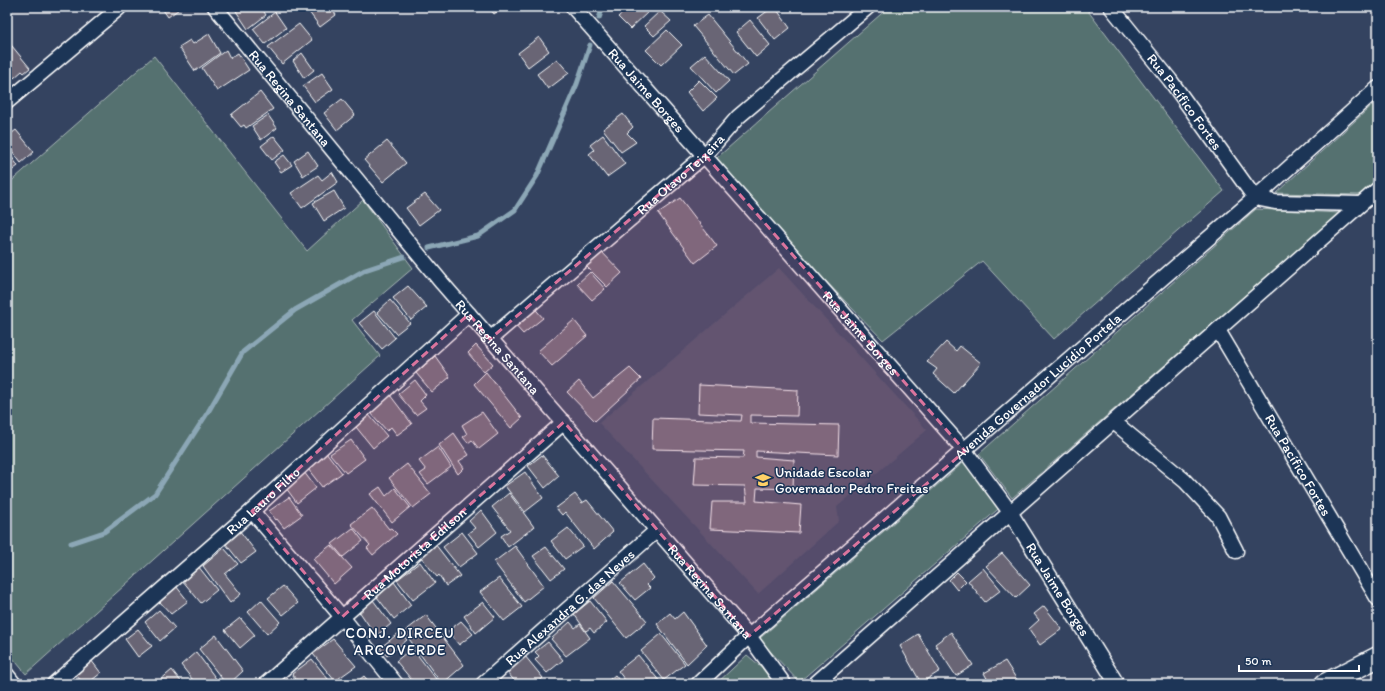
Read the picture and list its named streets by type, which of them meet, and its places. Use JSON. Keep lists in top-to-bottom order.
{
  "streets": {
    "street": [
      "Rua Jaime Borges",
      "Rua Regina Santana",
      "Rua Pacífico Fortes",
      "Rua Olavo Teixeira",
      "Avenida Governador Lucídio Portela",
      "Rua Lauro Filho",
      "Rua Motorista Edilson",
      "Rua Alexandra G. das Neves"
    ]
  },
  "crossings": [
    ["Rua Jaime Borges", "Rua Olavo Teixeira"],
    ["Rua Jaime Borges", "Avenida Governador Lucídio Portela"],
    ["Rua Regina Santana", "Rua Olavo Teixeira"],
    ["Rua Regina Santana", "Avenida Governador Lucídio Portela"],
    ["Rua Regina Santana", "Rua Lauro Filho"],
    ["Rua Regina Santana", "Rua Motorista Edilson"],
    ["Rua Regina Santana", "Rua Alexandra G. das Neves"],
    ["Rua Pacífico Fortes", "Avenida Governador Lucídio Portela"]
  ],
  "districts": ["CONJ. DIRCEU ARCOVERDE"],
  "places": {
    "school or university": ["Unidade Escolar Governador Pedro Freitas"]
  },
  "scale_bar": "50 m"
}
